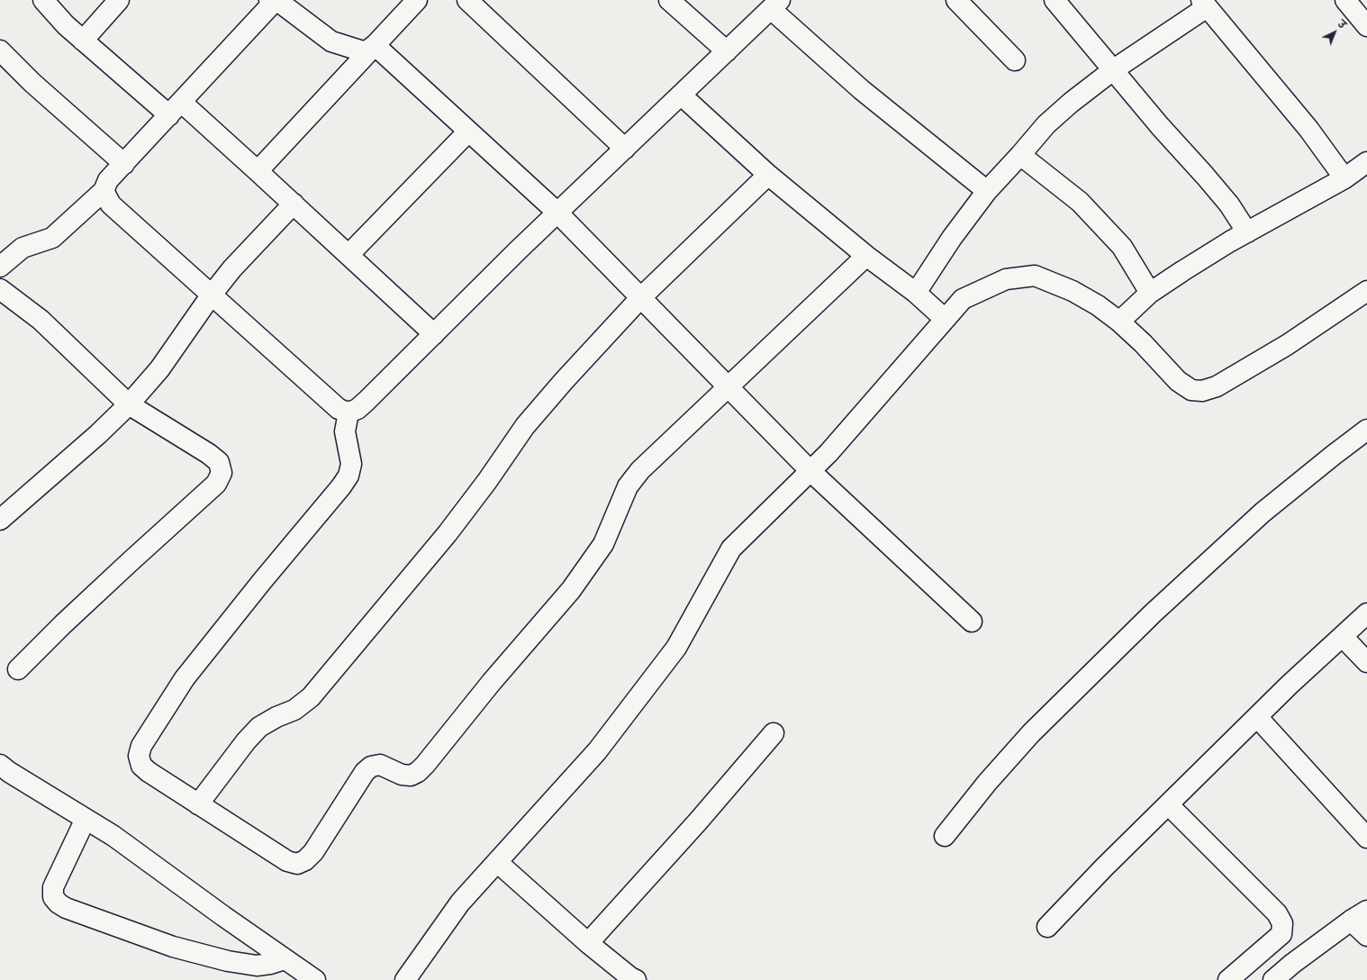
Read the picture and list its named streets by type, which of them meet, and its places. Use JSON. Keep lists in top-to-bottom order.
{
  "north": "top right"
}
